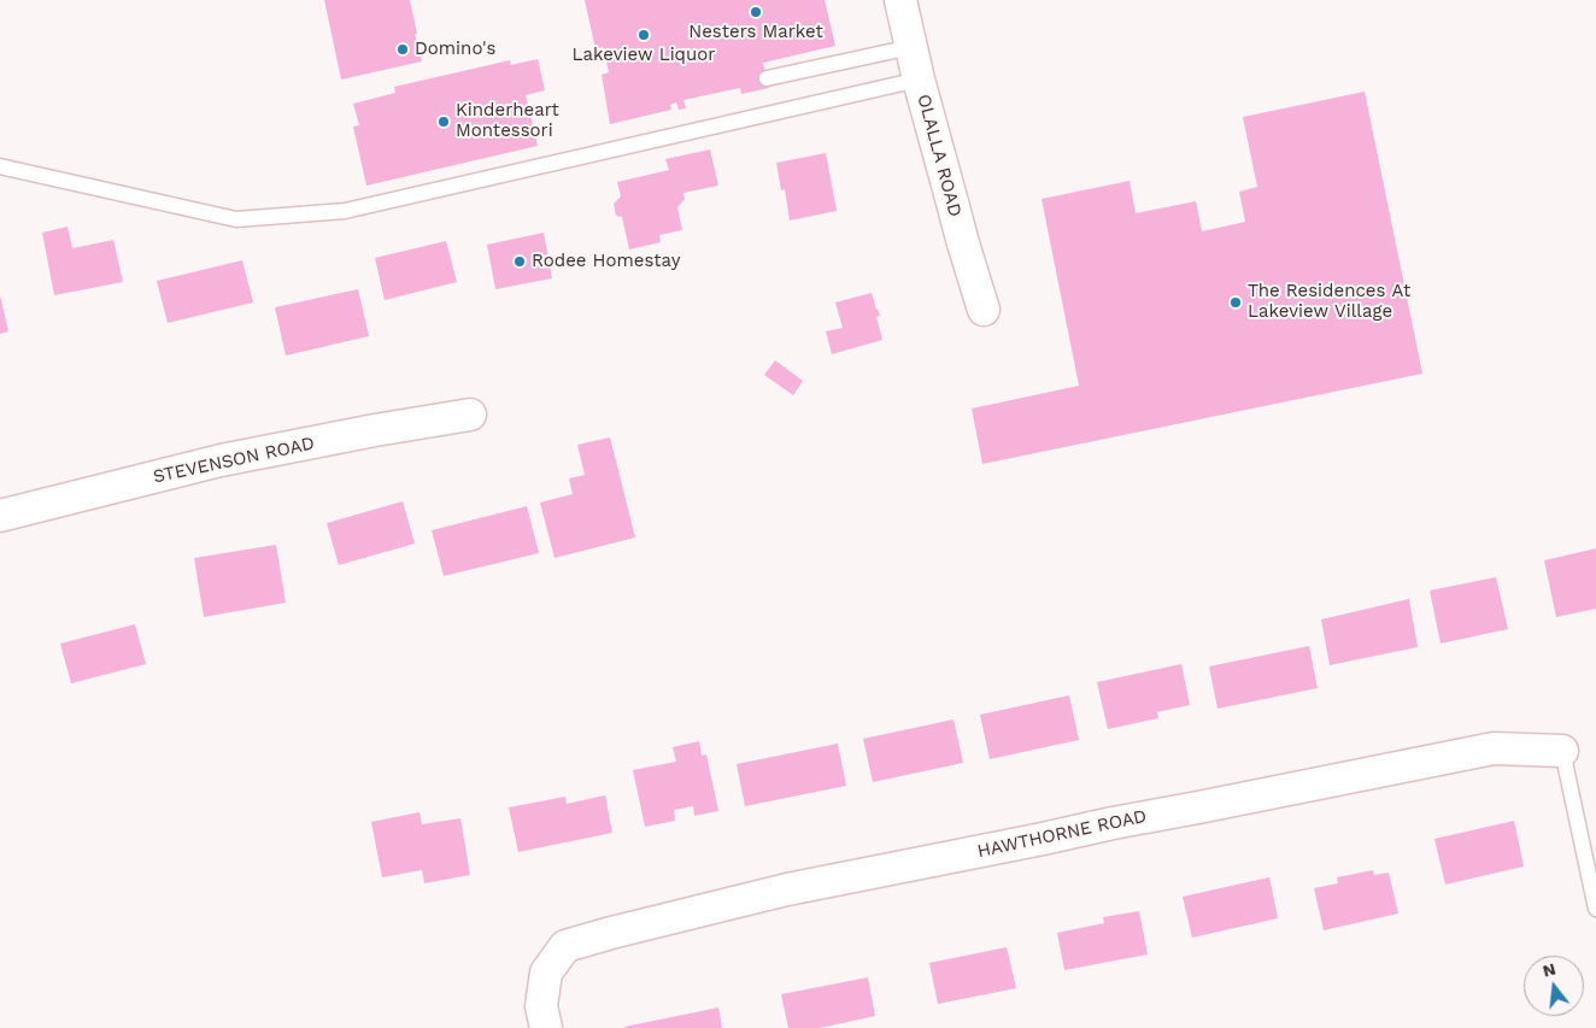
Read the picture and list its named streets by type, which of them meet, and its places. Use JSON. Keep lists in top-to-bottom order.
{
  "streets": {
    "street": ["OLALLA ROAD", "STEVENSON ROAD", "HAWTHORNE ROAD"]
  },
  "places": [
    "Nesters Market",
    "Lakeview Liquor",
    "Domino's",
    "Kinderheart Montessori",
    "Rodee Homestay",
    "The Residences At Lakeview Village"
  ],
  "north": "top"
}
